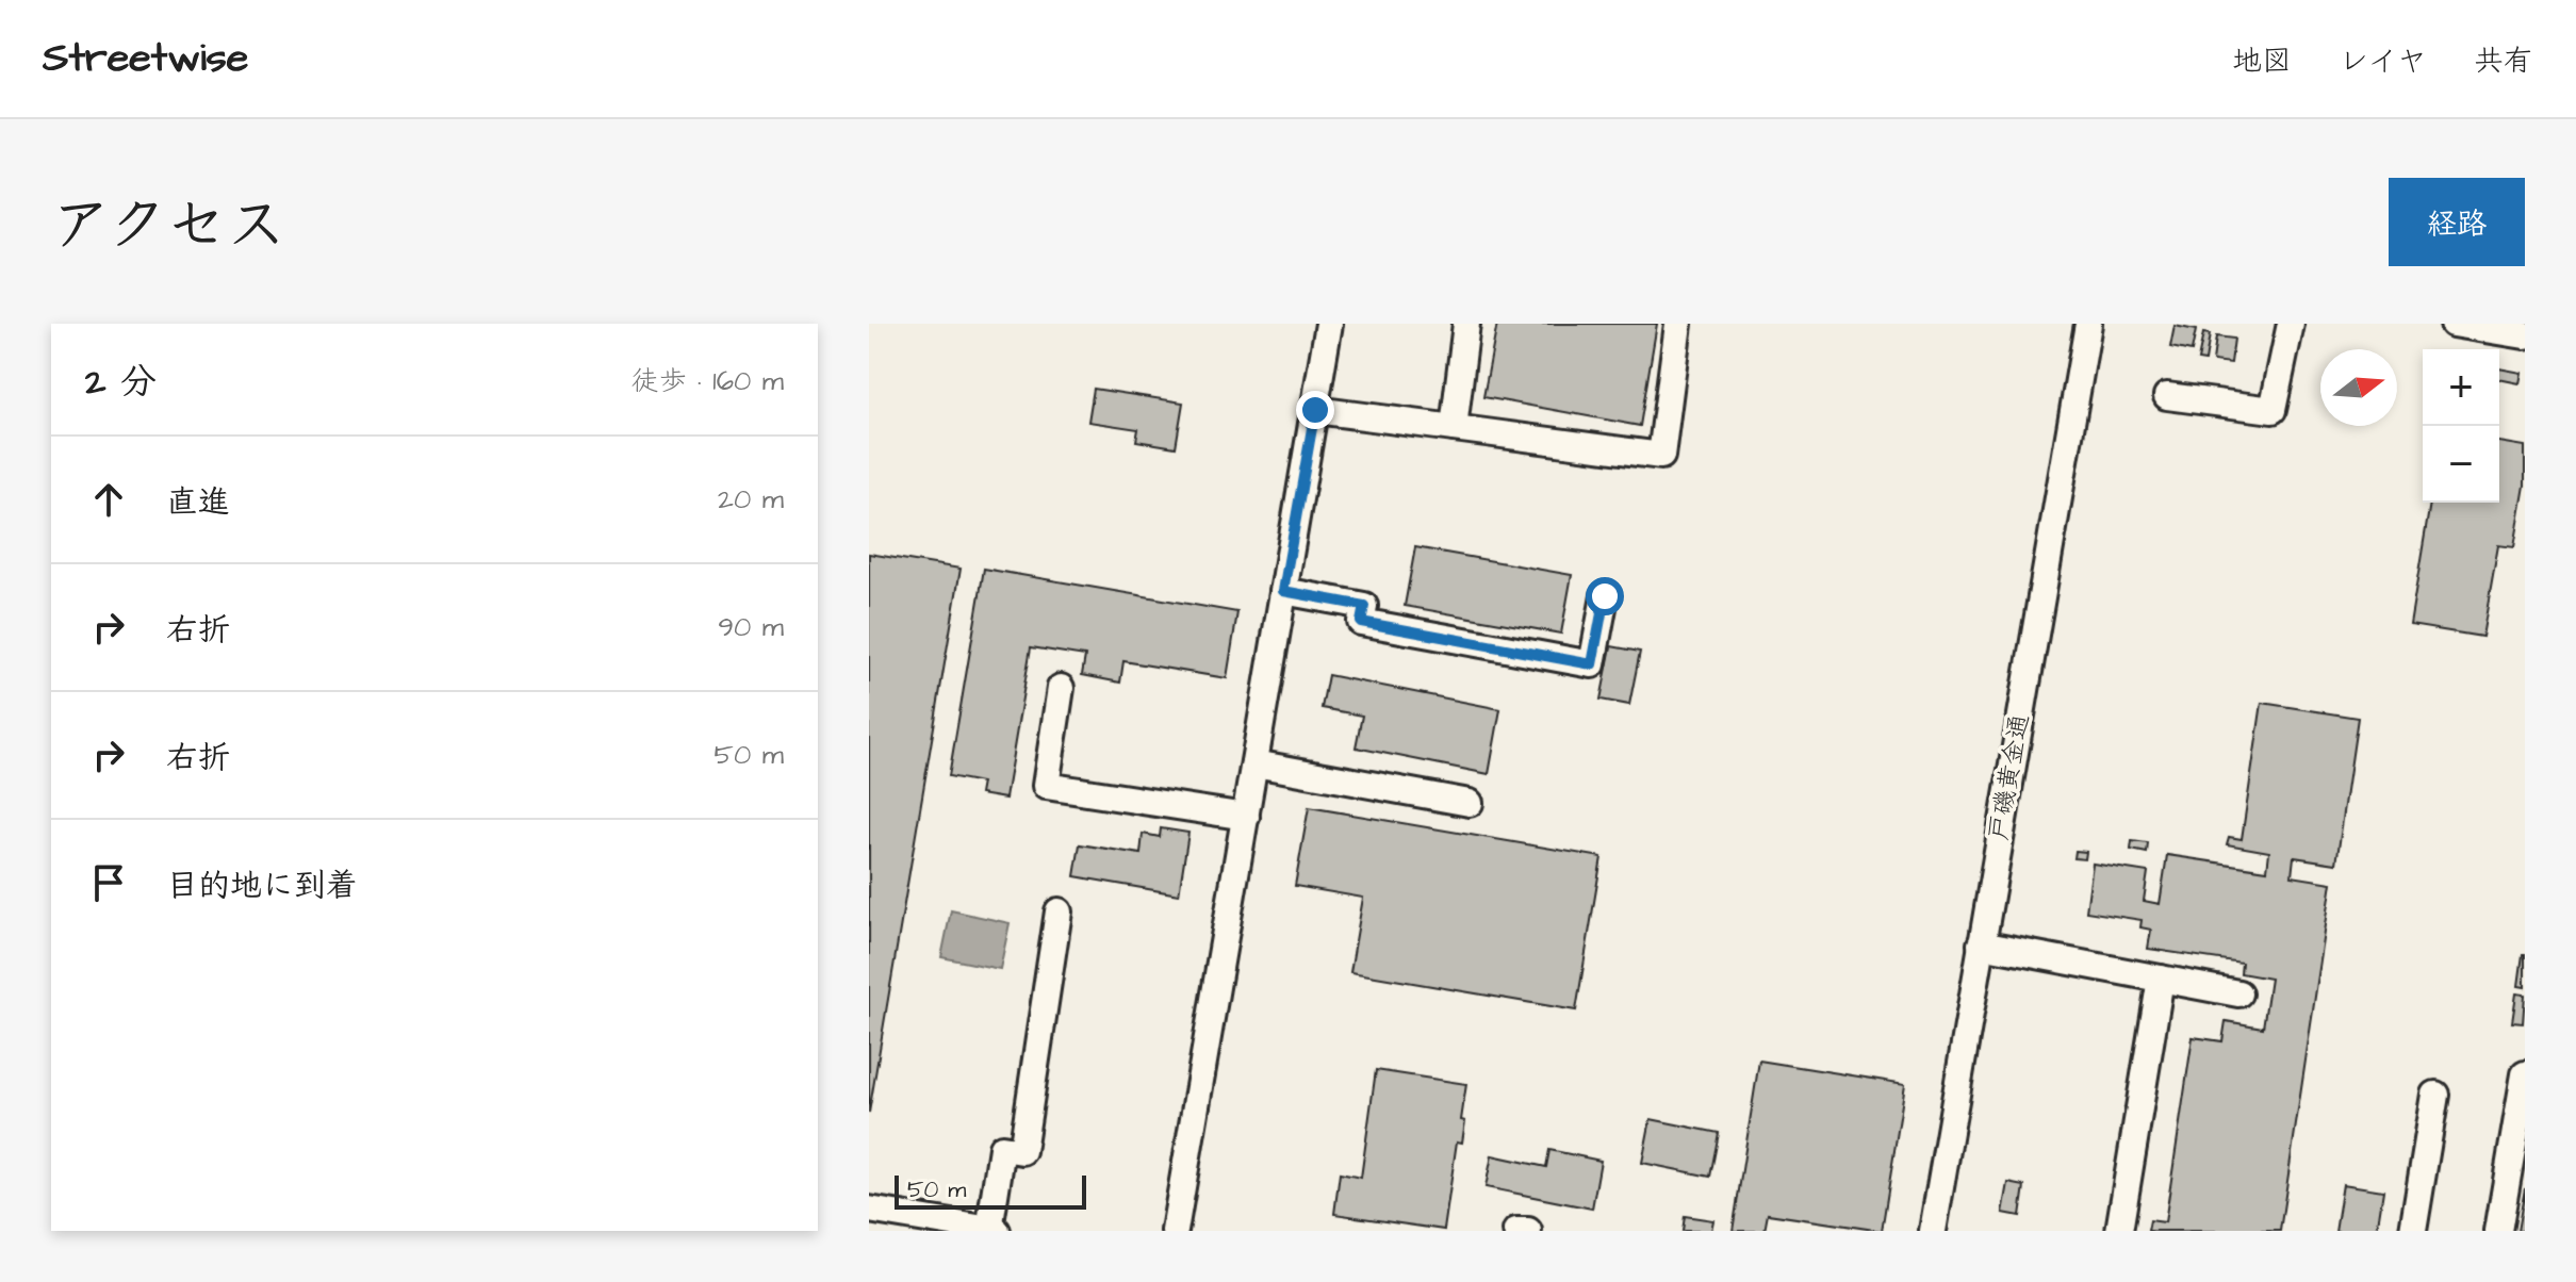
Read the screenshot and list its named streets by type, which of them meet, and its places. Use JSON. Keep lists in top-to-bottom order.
{
  "streets": {
    "street": ["戸磯黄金通"]
  },
  "scale_bar": "50 m",
  "north": "right",
  "page": {
    "header": "Streetwise",
    "nav": ["地図", "レイヤ", "共有"],
    "title": "アクセス",
    "buttons": "経路",
    "heading": ["2 分", "徒歩 · 160 m"],
    "map_buttons": ["+", "−"],
    "list": [
      ["直進", "20 m"],
      ["右折", "90 m"],
      ["右折", "50 m"],
      "目的地に到着"
    ],
    "scale": "50 m"
  }
}
